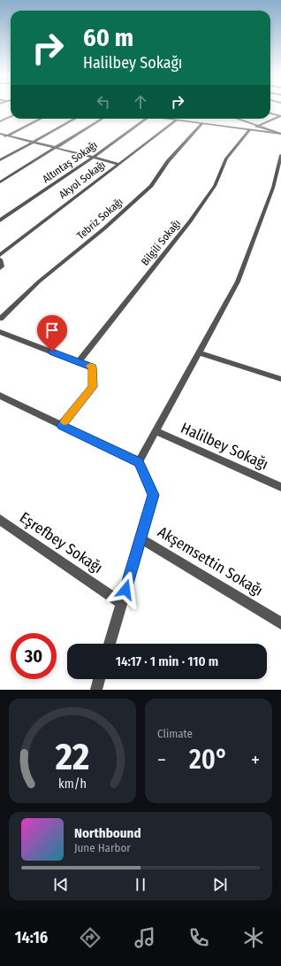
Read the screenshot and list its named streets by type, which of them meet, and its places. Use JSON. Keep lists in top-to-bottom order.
{
  "streets": {
    "street": [
      "Altıntaş Sokağı",
      "Akyol Sokağı",
      "Tebriz Sokağı",
      "Bilgili Sokağı",
      "Halilbey Sokağı",
      "Eşrefbey Sokağı",
      "Akşemsettin Sokağı"
    ]
  },
  "crossings": [
    ["Eşrefbey Sokağı", "Akşemsettin Sokağı"]
  ],
  "page": {
    "turn": ["60 m", "Halilbey Sokağı"],
    "limit": "30",
    "trip": "14:17 · 1 min · 110 m",
    "tile": "Climate",
    "heat": ["−", "20°", "+"],
    "song": ["Northbound", "June Harbor"],
    "tabs": "14:16",
    "gauge": ["22", "km/h"]
  }
}
